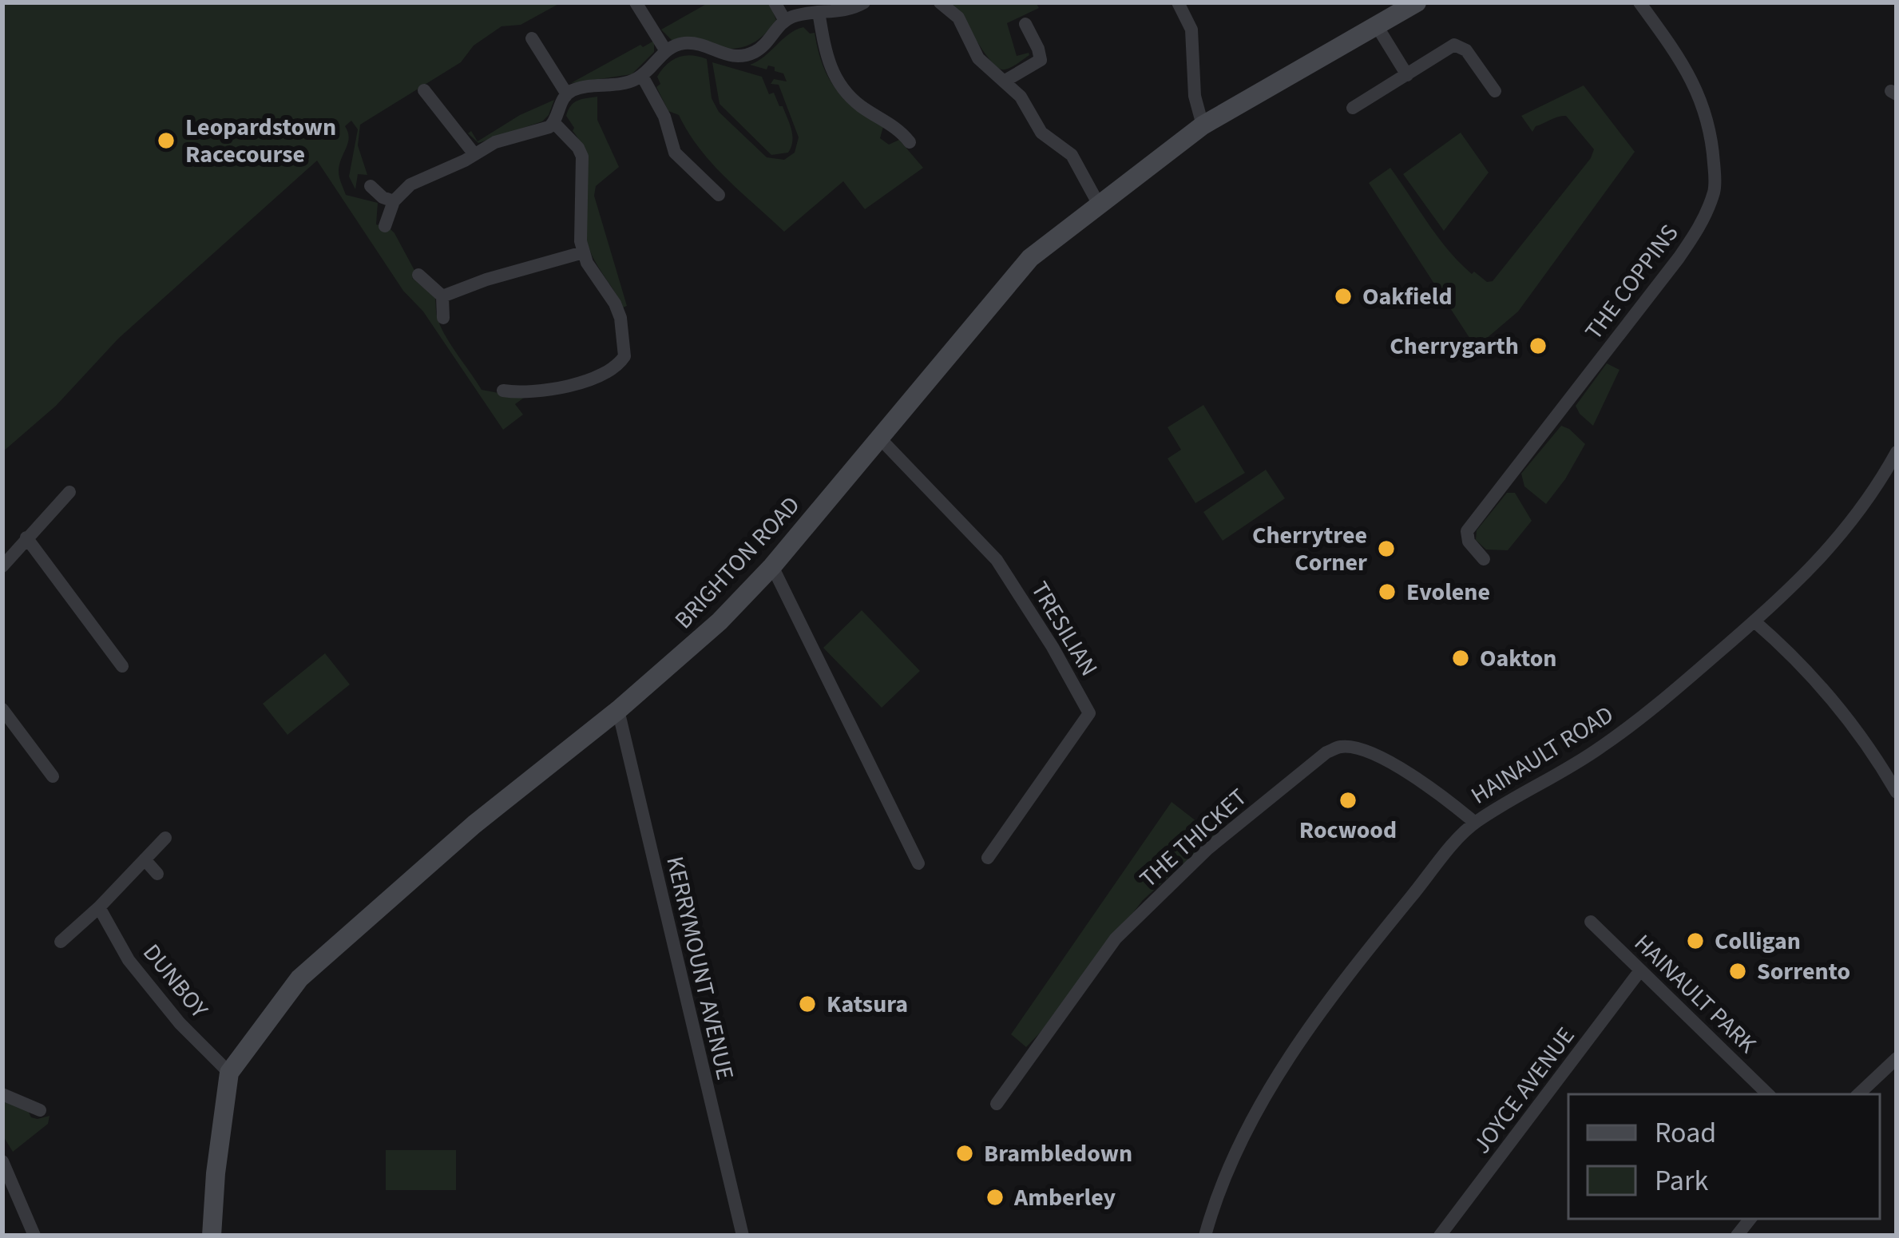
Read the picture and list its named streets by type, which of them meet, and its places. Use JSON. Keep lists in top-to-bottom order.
{
  "streets": {
    "street": [
      "THE COPPINS",
      "BRIGHTON ROAD",
      "TRESILIAN",
      "HAINAULT ROAD",
      "THE THICKET",
      "KERRYMOUNT AVENUE",
      "DUNBOY",
      "HAINAULT PARK",
      "JOYCE AVENUE"
    ]
  },
  "crossings": [
    ["BRIGHTON ROAD", "TRESILIAN"],
    ["BRIGHTON ROAD", "KERRYMOUNT AVENUE"],
    ["BRIGHTON ROAD", "DUNBOY"],
    ["HAINAULT ROAD", "THE THICKET"],
    ["HAINAULT PARK", "JOYCE AVENUE"]
  ],
  "places": [
    "Leopardstown Racecourse",
    "Oakfield",
    "Cherrygarth",
    "Cherrytree Corner",
    "Evolene",
    "Oakton",
    "Rocwood",
    "Colligan",
    "Sorrento",
    "Katsura",
    "Brambledown",
    "Amberley"
  ],
  "legend": ["Road", "Park"]
}
